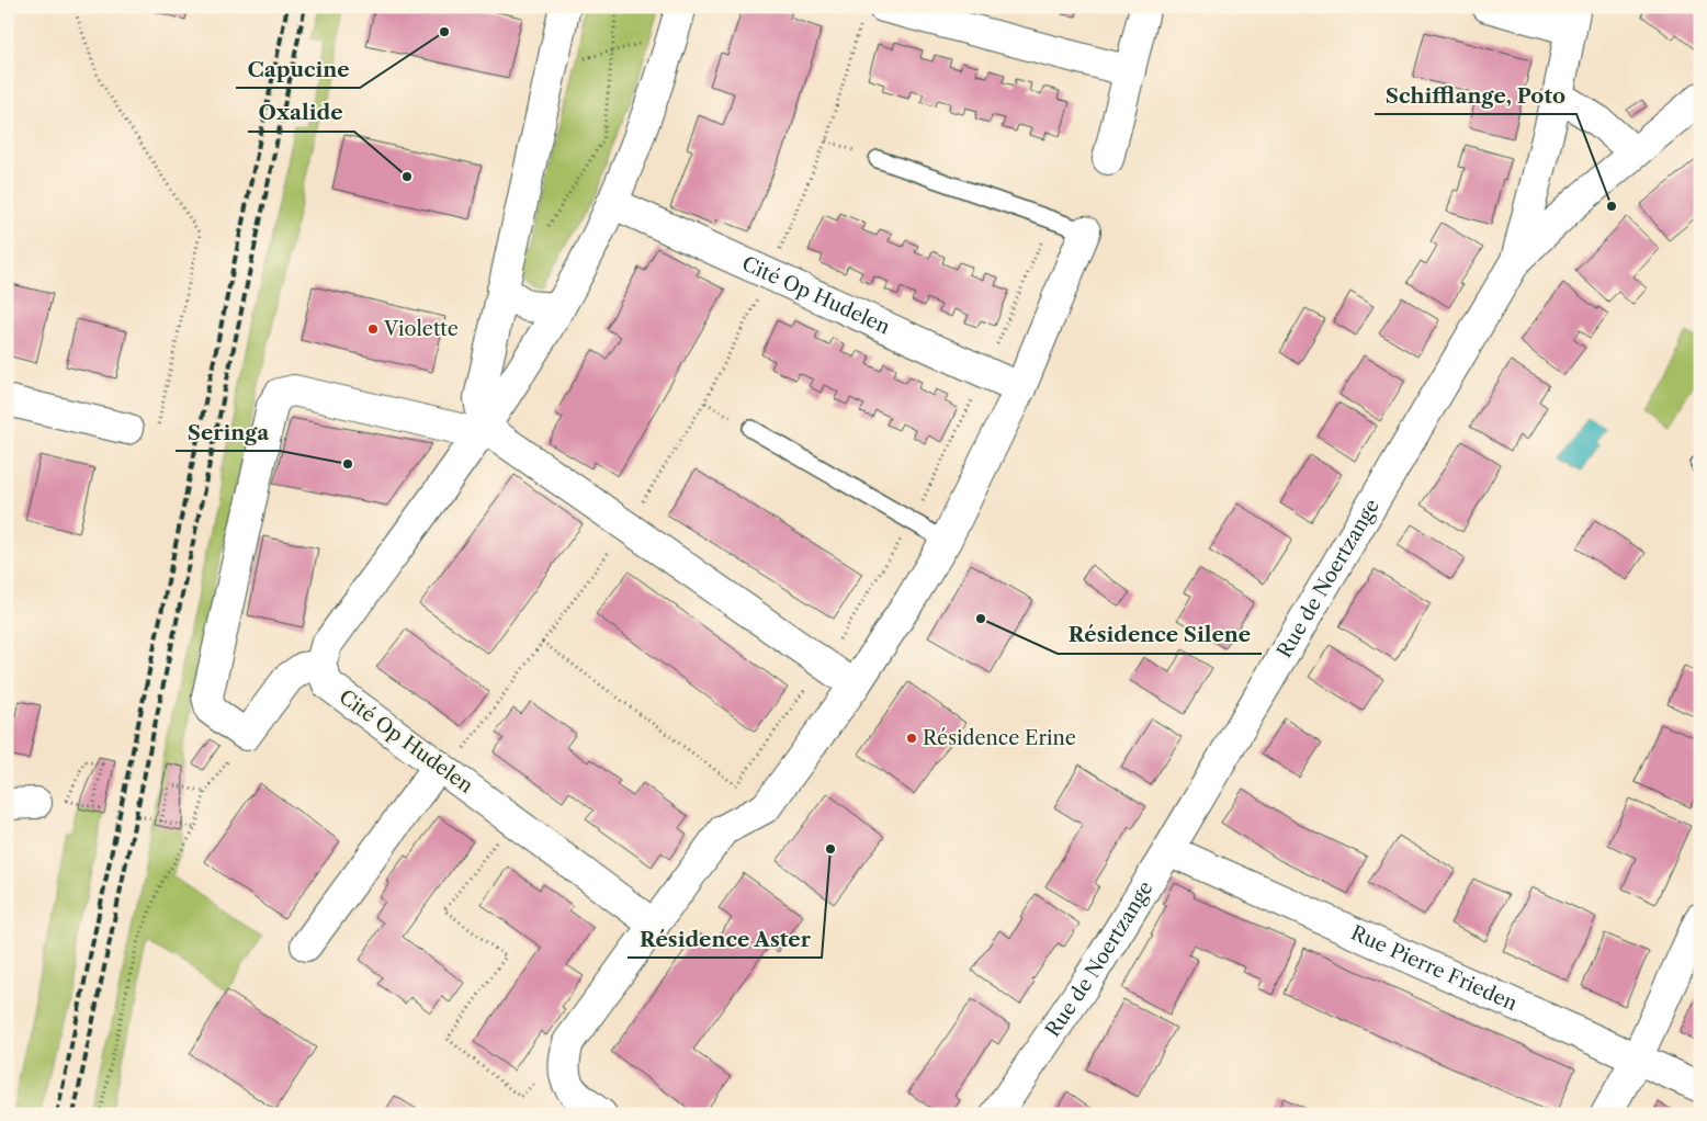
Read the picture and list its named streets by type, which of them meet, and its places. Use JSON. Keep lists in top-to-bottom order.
{
  "streets": {
    "street": ["Cité Op Hudelen", "Rue de Noertzange", "Rue Pierre Frieden"]
  },
  "crossings": [
    ["Rue de Noertzange", "Rue Pierre Frieden"]
  ],
  "places": [
    "Capucine",
    "Oxalide",
    "Schifflange, Poto",
    "Violette",
    "Seringa",
    "Résidence Silene",
    "Résidence Erine",
    "Résidence Aster"
  ]
}
